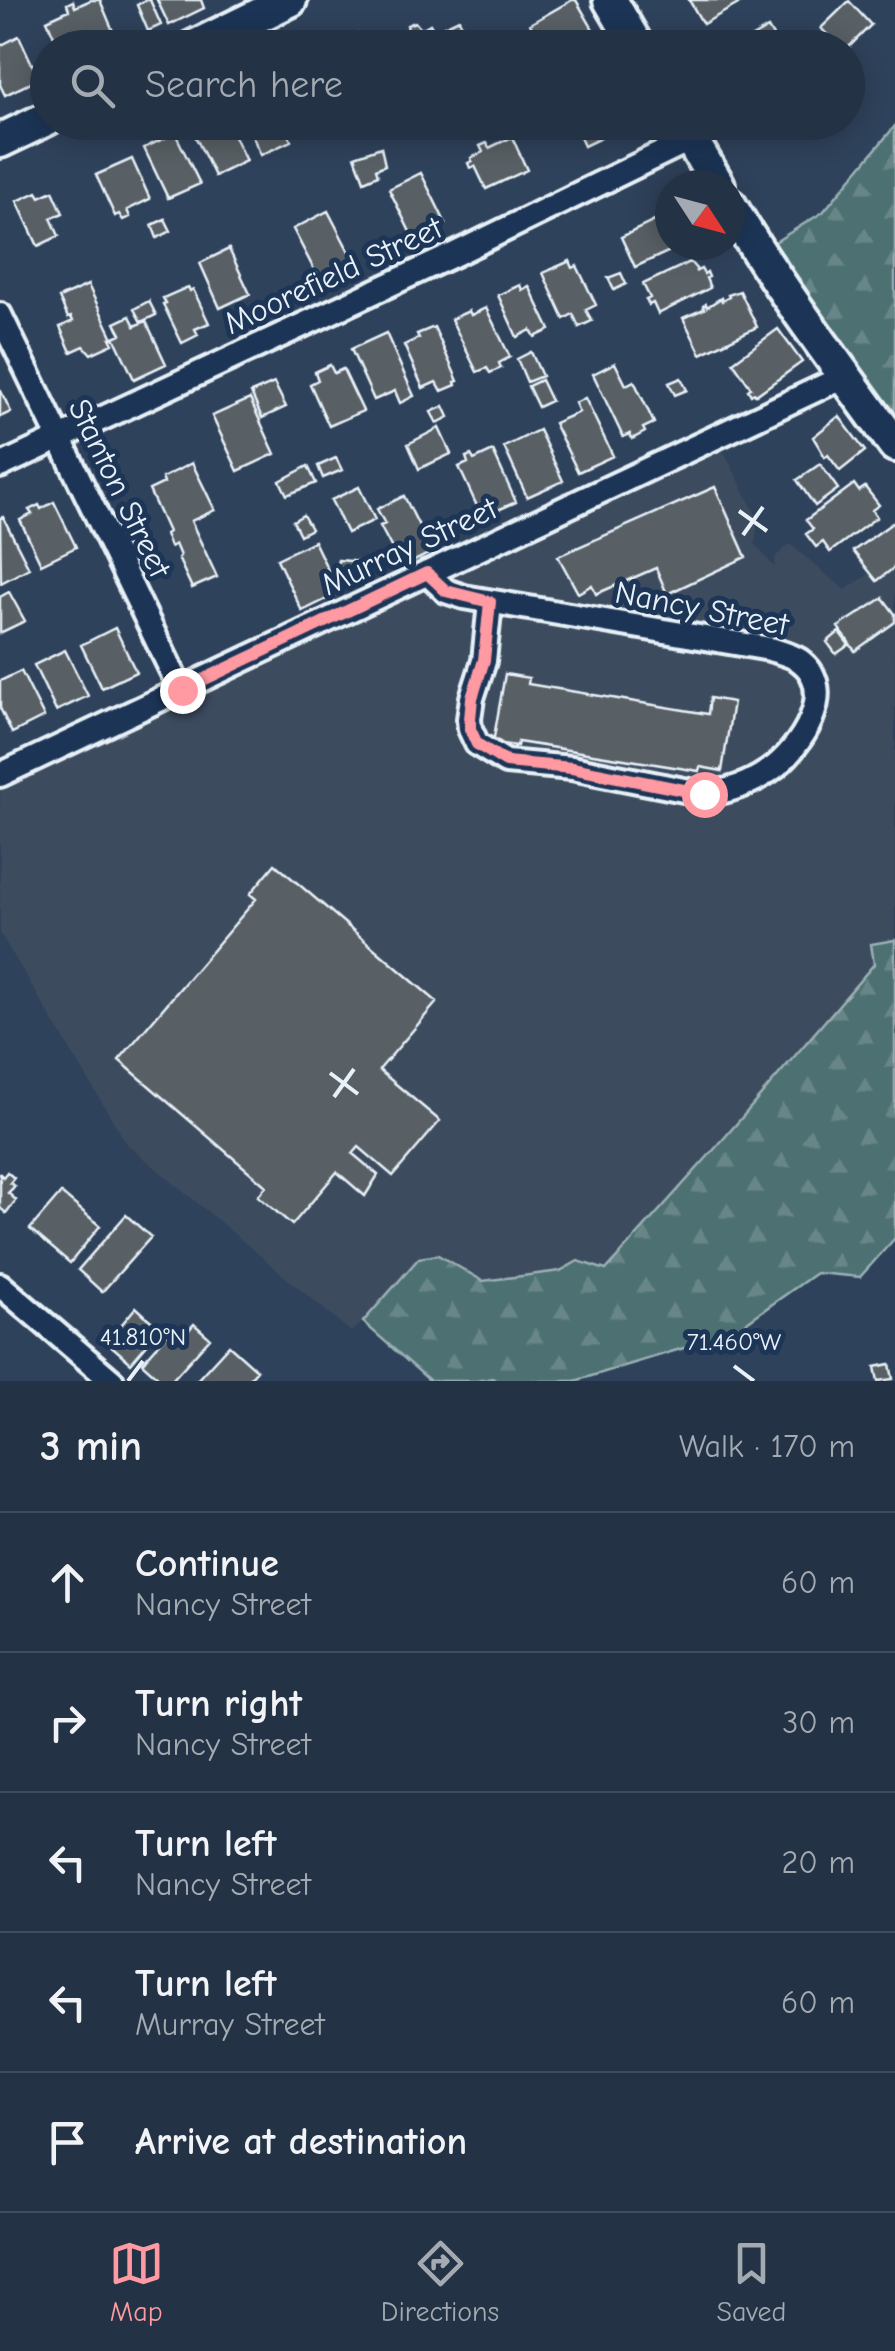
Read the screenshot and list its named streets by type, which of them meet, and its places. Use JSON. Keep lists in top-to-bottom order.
{
  "streets": {
    "street": [
      "Moorefield Street",
      "Stanton Street",
      "Murray Street",
      "Nancy Street"
    ]
  },
  "crossings": [
    ["Moorefield Street", "Stanton Street"],
    ["Stanton Street", "Murray Street"],
    ["Murray Street", "Nancy Street"]
  ],
  "north": "bottom right",
  "page": {
    "search": "Search here",
    "heading": ["3 min", "Walk · 170 m"],
    "list": [
      ["Continue", "Nancy Street", "60 m"],
      ["Turn right", "Nancy Street", "30 m"],
      ["Turn left", "Nancy Street", "20 m"],
      ["Turn left", "Murray Street", "60 m"],
      "Arrive at destination"
    ],
    "nav": ["Map", "Directions", "Saved"]
  },
  "coordinates": ["41.810°N", "71.460°W"]
}
